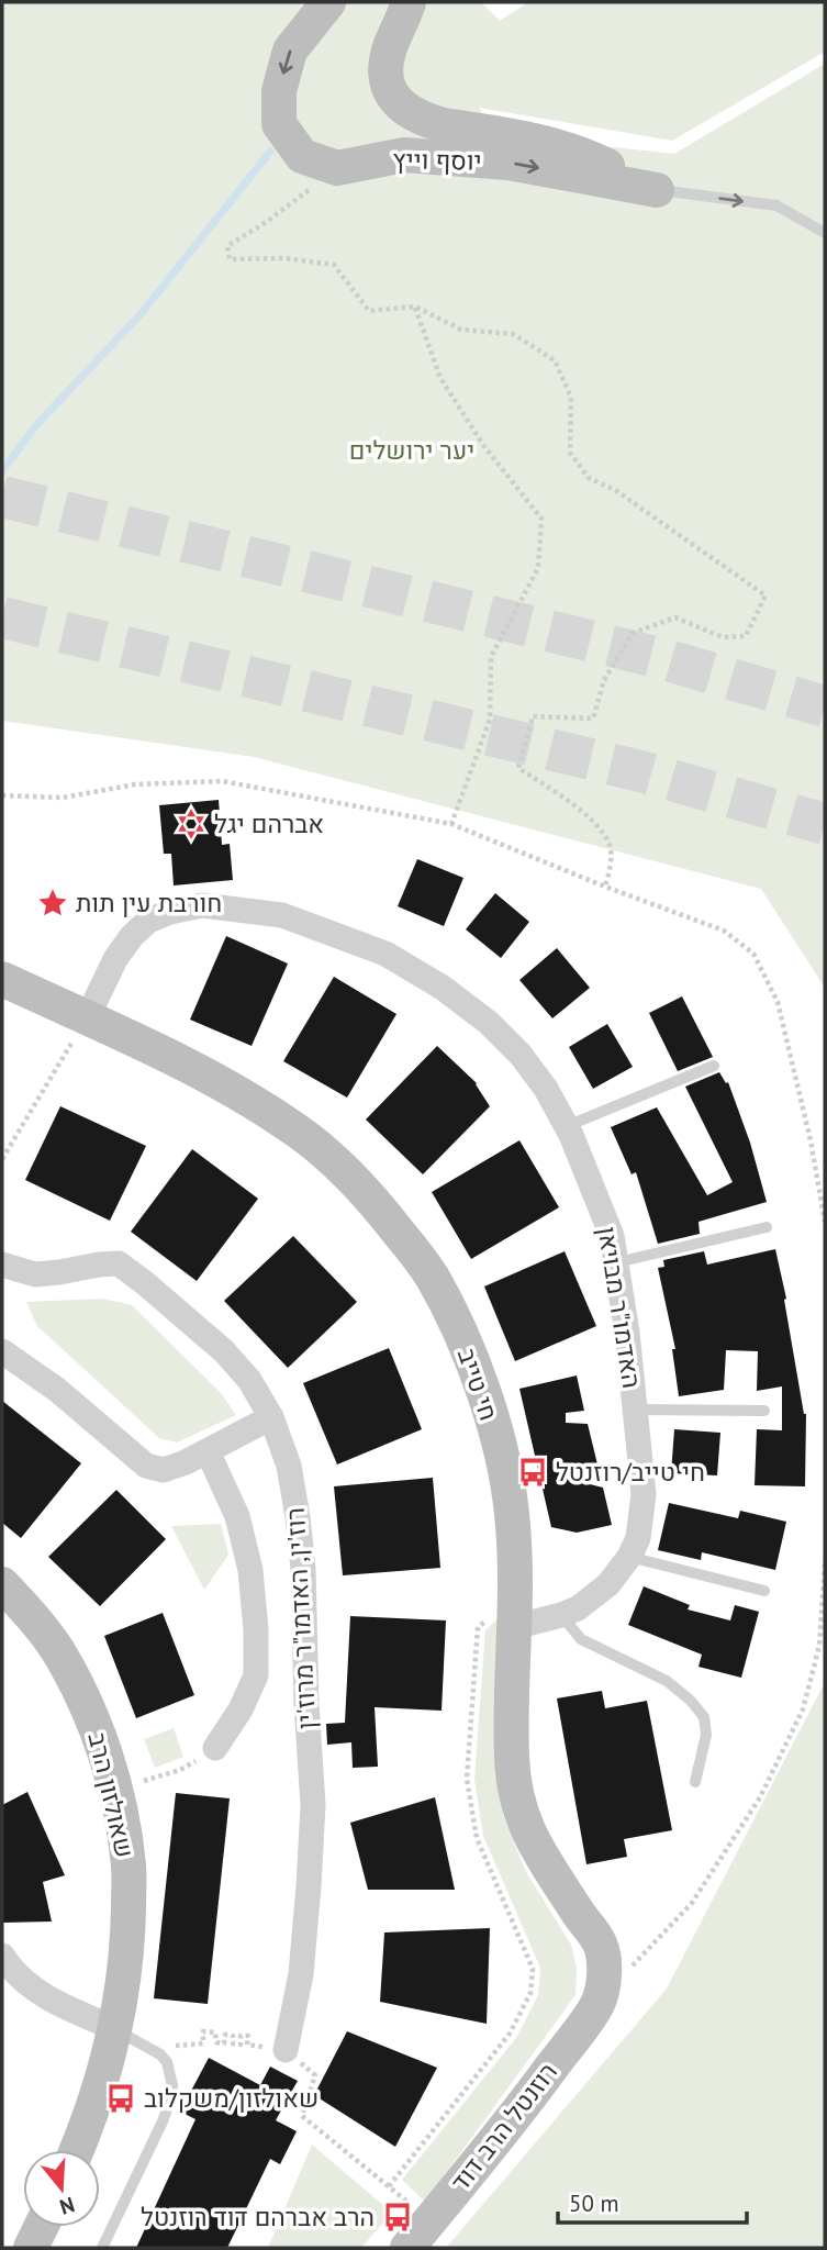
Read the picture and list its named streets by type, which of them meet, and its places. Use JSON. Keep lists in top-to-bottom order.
{
  "streets": {
    "street": [
      "יוסף וייץ",
      "האדמו\"ר מבויאן",
      "חי טייב",
      "רוז'ין, האדמו\"ר מרוז'ין",
      "שאולזון הרב",
      "רוזנטל הרב דוד"
    ]
  },
  "crossings": [
    ["האדמו\"ר מבויאן", "חי טייב"],
    ["חי טייב", "רוזנטל הרב דוד"]
  ],
  "one_way": ["יוסף וייץ"],
  "parks": ["יער ירושלים"],
  "places": {
    "synagogue": ["אברהם יגל"],
    "place": ["חורבת עין תות"],
    "bus stop": ["חי טייב/רוזנטל", "שאולזון/משקלוב", "הרב אברהם דוד רוזנטל"]
  },
  "scale_bar": "50 m",
  "north": "bottom"
}
